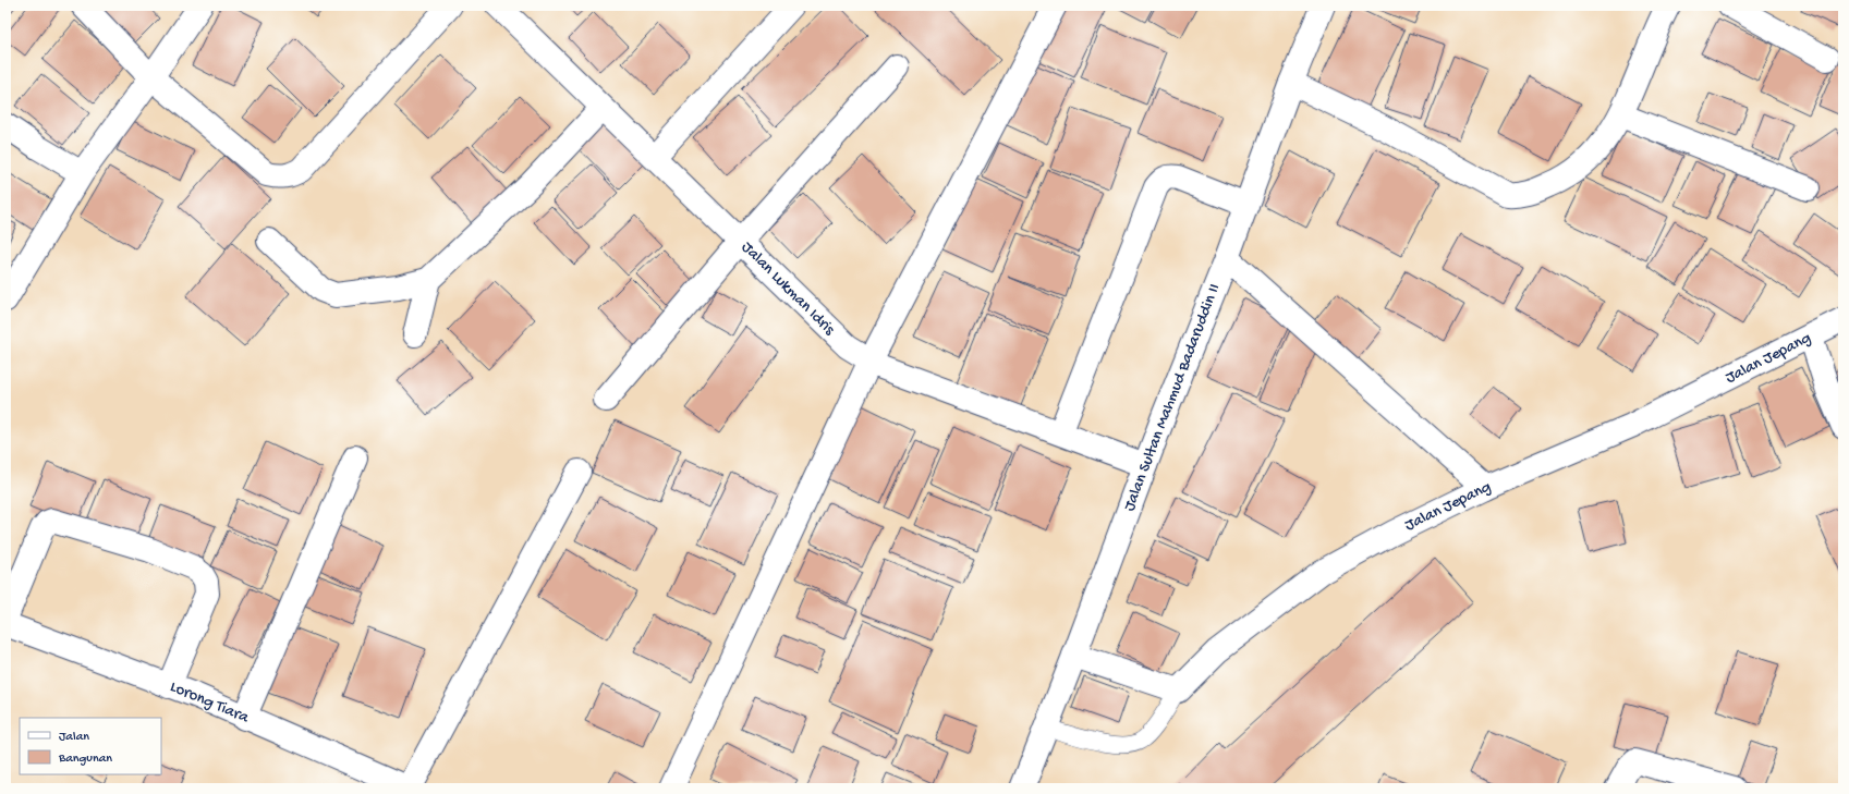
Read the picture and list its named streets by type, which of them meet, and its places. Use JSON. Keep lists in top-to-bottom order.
{
  "streets": {
    "main road": [
      "Jalan Lukman Idris",
      "Jalan Jepang",
      "Jalan Sultan Mahmud Badaruddin II",
      "Lorong Tiara"
    ]
  },
  "crossings": [
    ["Jalan Lukman Idris", "Jalan Sultan Mahmud Badaruddin II"]
  ],
  "legend": ["Jalan", "Bangunan"]
}
